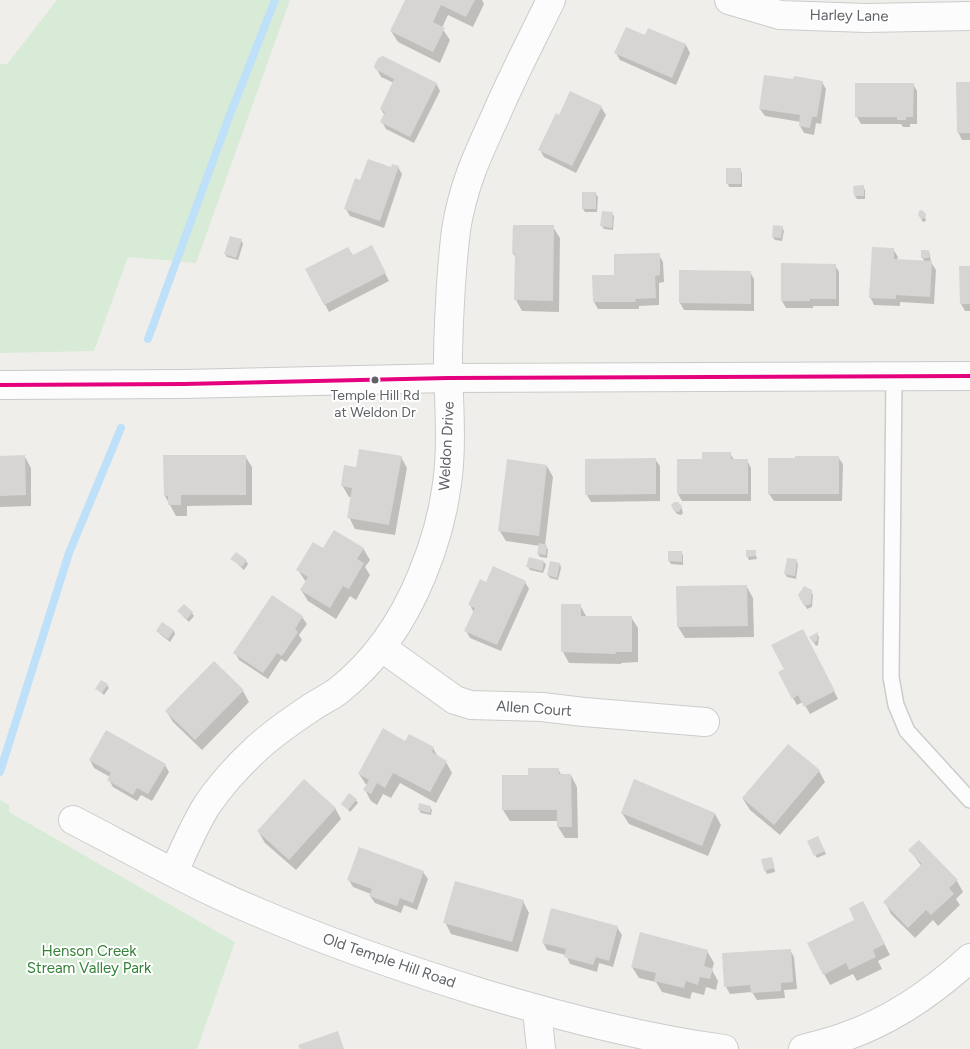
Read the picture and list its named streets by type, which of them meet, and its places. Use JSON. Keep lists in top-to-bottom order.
{
  "streets": {
    "street": [
      "Harley Lane",
      "Weldon Drive",
      "Allen Court",
      "Old Temple Hill Road"
    ]
  },
  "crossings": [
    ["Weldon Drive", "Allen Court"],
    ["Weldon Drive", "Old Temple Hill Road"]
  ],
  "parks": ["Henson Creek Stream Valley Park"],
  "places": ["Temple Hill Rd at Weldon Dr"]
}
